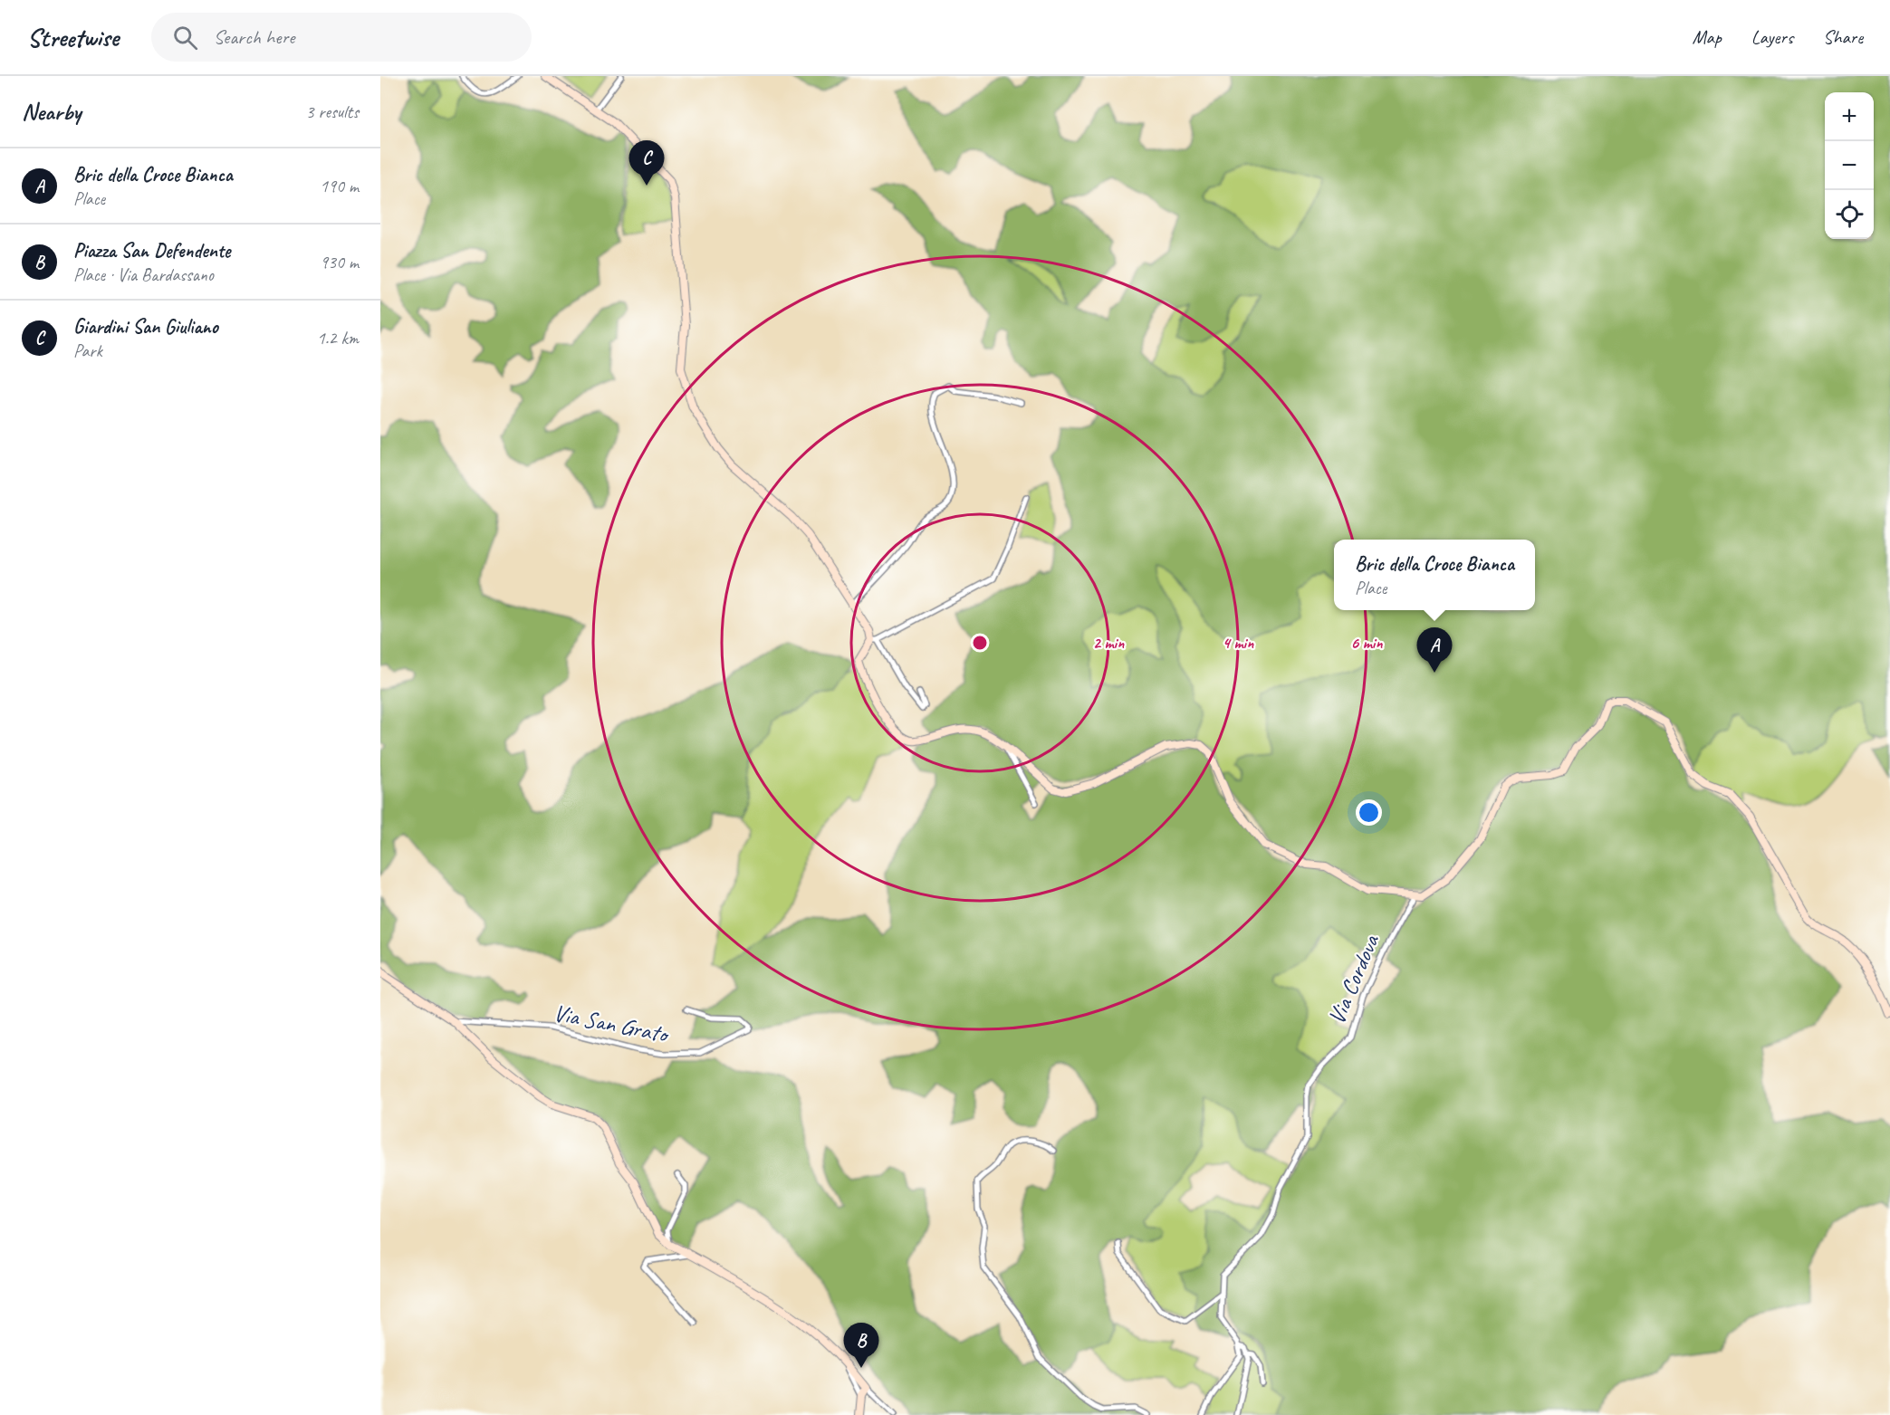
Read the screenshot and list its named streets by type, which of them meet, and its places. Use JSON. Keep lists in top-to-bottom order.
{
  "streets": {
    "street": ["Via Cordova", "Via San Grato"]
  },
  "page": {
    "header": "Streetwise",
    "search": "Search here",
    "nav": ["Map", "Layers", "Share"],
    "heading": ["Nearby", "3 results"],
    "map_buttons": ["+", "−"],
    "pins": ["C", "A", "B"],
    "list": [
      {
        "mark": "A",
        "name": "Bric della Croce Bianca",
        "note": "Place",
        "value": "190 m"
      },
      {
        "mark": "B",
        "name": "Piazza San Defendente",
        "note": "Place · Via Bardassano",
        "value": "930 m"
      },
      {
        "mark": "C",
        "name": "Giardini San Giuliano",
        "note": "Park",
        "value": "1.2 km"
      }
    ],
    "popup": ["Bric della Croce Bianca", "Place"]
  },
  "rings": ["2 min", "4 min", "6 min"]
}
